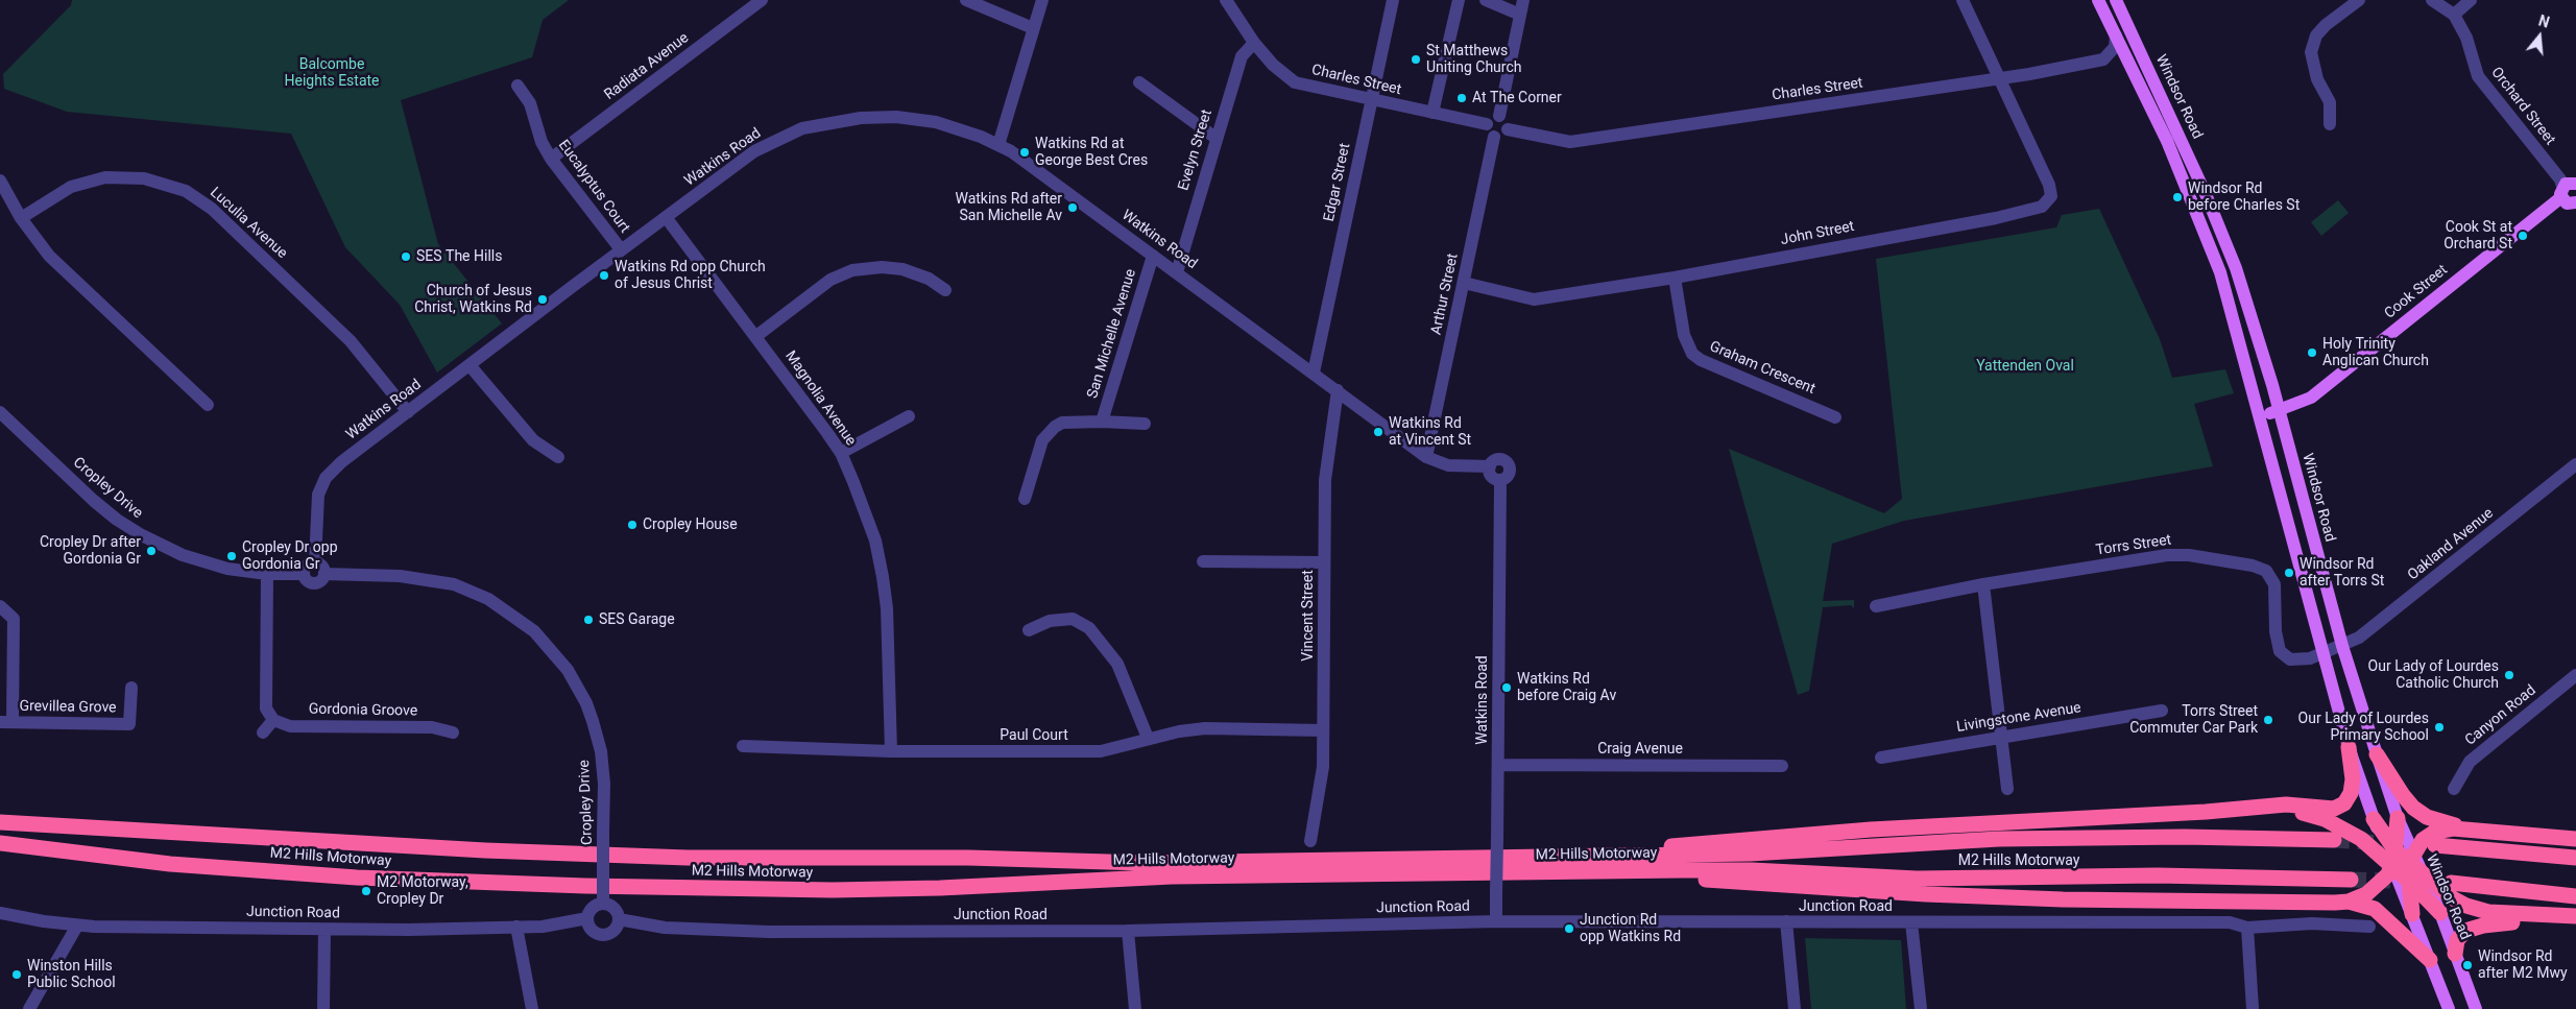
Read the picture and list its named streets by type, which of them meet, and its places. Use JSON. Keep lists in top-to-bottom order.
{
  "streets": {
    "highway": ["M2 Hills Motorway"],
    "main road": ["Windsor Road", "Cook Street"],
    "street": [
      "Radiata Avenue",
      "Charles Street",
      "Orchard Street",
      "Evelyn Street",
      "Watkins Road",
      "Edgar Street",
      "Eucalyptus Court",
      "Luculia Avenue",
      "John Street",
      "Arthur Street",
      "San Michelle Avenue",
      "Graham Crescent",
      "Magnolia Avenue",
      "Cropley Drive",
      "Oakland Avenue",
      "Torrs Street",
      "Vincent Street",
      "Grevillea Grove",
      "Gordonia Groove",
      "Canyon Road",
      "Livingstone Avenue",
      "Paul Court",
      "Craig Avenue",
      "Junction Road"
    ]
  },
  "crossings": [
    ["Radiata Avenue", "Eucalyptus Court"],
    ["Charles Street", "Windsor Road"],
    ["Charles Street", "Evelyn Street"],
    ["Charles Street", "Edgar Street"],
    ["Charles Street", "John Street"],
    ["Charles Street", "Arthur Street"],
    ["Windsor Road", "Cook Street"],
    ["Windsor Road", "Oakland Avenue"],
    ["Windsor Road", "Torrs Street"],
    ["Orchard Street", "Cook Street"],
    ["Evelyn Street", "Watkins Road"],
    ["Watkins Road", "Edgar Street"],
    ["Watkins Road", "Eucalyptus Court"],
    ["Watkins Road", "Luculia Avenue"],
    ["Watkins Road", "Arthur Street"],
    ["Watkins Road", "San Michelle Avenue"],
    ["Watkins Road", "Magnolia Avenue"],
    ["Watkins Road", "Cropley Drive"],
    ["Watkins Road", "Vincent Street"],
    ["Watkins Road", "Craig Avenue"],
    ["Watkins Road", "Junction Road"],
    ["John Street", "Arthur Street"],
    ["John Street", "Graham Crescent"],
    ["Magnolia Avenue", "Paul Court"],
    ["Cropley Drive", "Junction Road"],
    ["Oakland Avenue", "Torrs Street"],
    ["Vincent Street", "Paul Court"]
  ],
  "parks": ["Balcombe Heights Estate", "Yattenden Oval"],
  "places": [
    "St Matthews Uniting Church",
    "At The Corner",
    "Watkins Rd at George Best Cres",
    "Windsor Rd before Charles St",
    "Watkins Rd after San Michelle Av",
    "Cook St at Orchard St",
    "SES The Hills",
    "Watkins Rd opp Church of Jesus Christ",
    "Church of Jesus Christ, Watkins Rd",
    "Holy Trinity Anglican Church",
    "Watkins Rd at Vincent St",
    "Cropley House",
    "Cropley Dr after Gordonia Gr",
    "Cropley Dr opp Gordonia Gr",
    "Windsor Rd after Torrs St",
    "SES Garage",
    "Our Lady of Lourdes Catholic Church",
    "Watkins Rd before Craig Av",
    "Torrs Street Commuter Car Park",
    "Our Lady of Lourdes Primary School",
    "M2 Motorway, Cropley Dr",
    "Junction Rd opp Watkins Rd",
    "Windsor Rd after M2 Mwy",
    "Winston Hills Public School"
  ],
  "north": "top"
}
